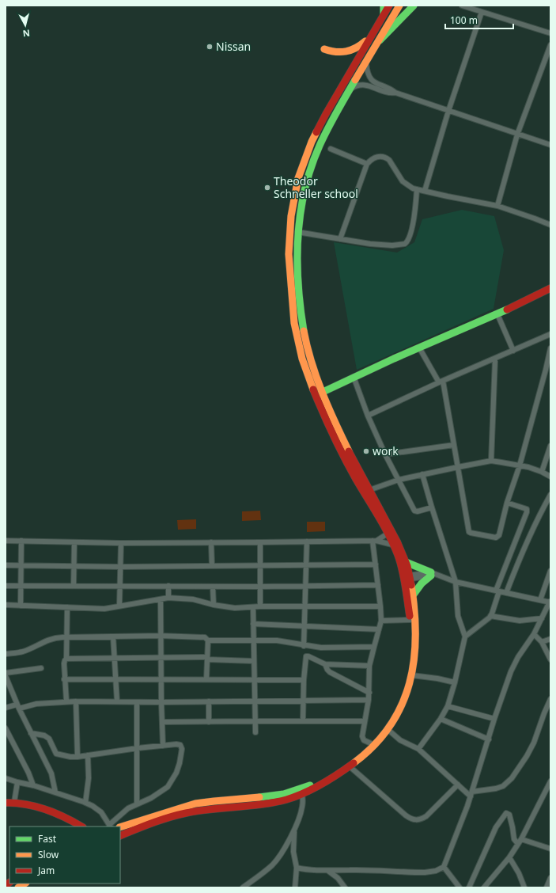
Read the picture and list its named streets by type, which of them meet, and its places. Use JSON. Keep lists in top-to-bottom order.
{
  "places": ["Nissan", "Theodor Schneller school", "work"],
  "legend": ["Fast", "Slow", "Jam"],
  "scale_bar": "100 m",
  "north": "bottom"
}
